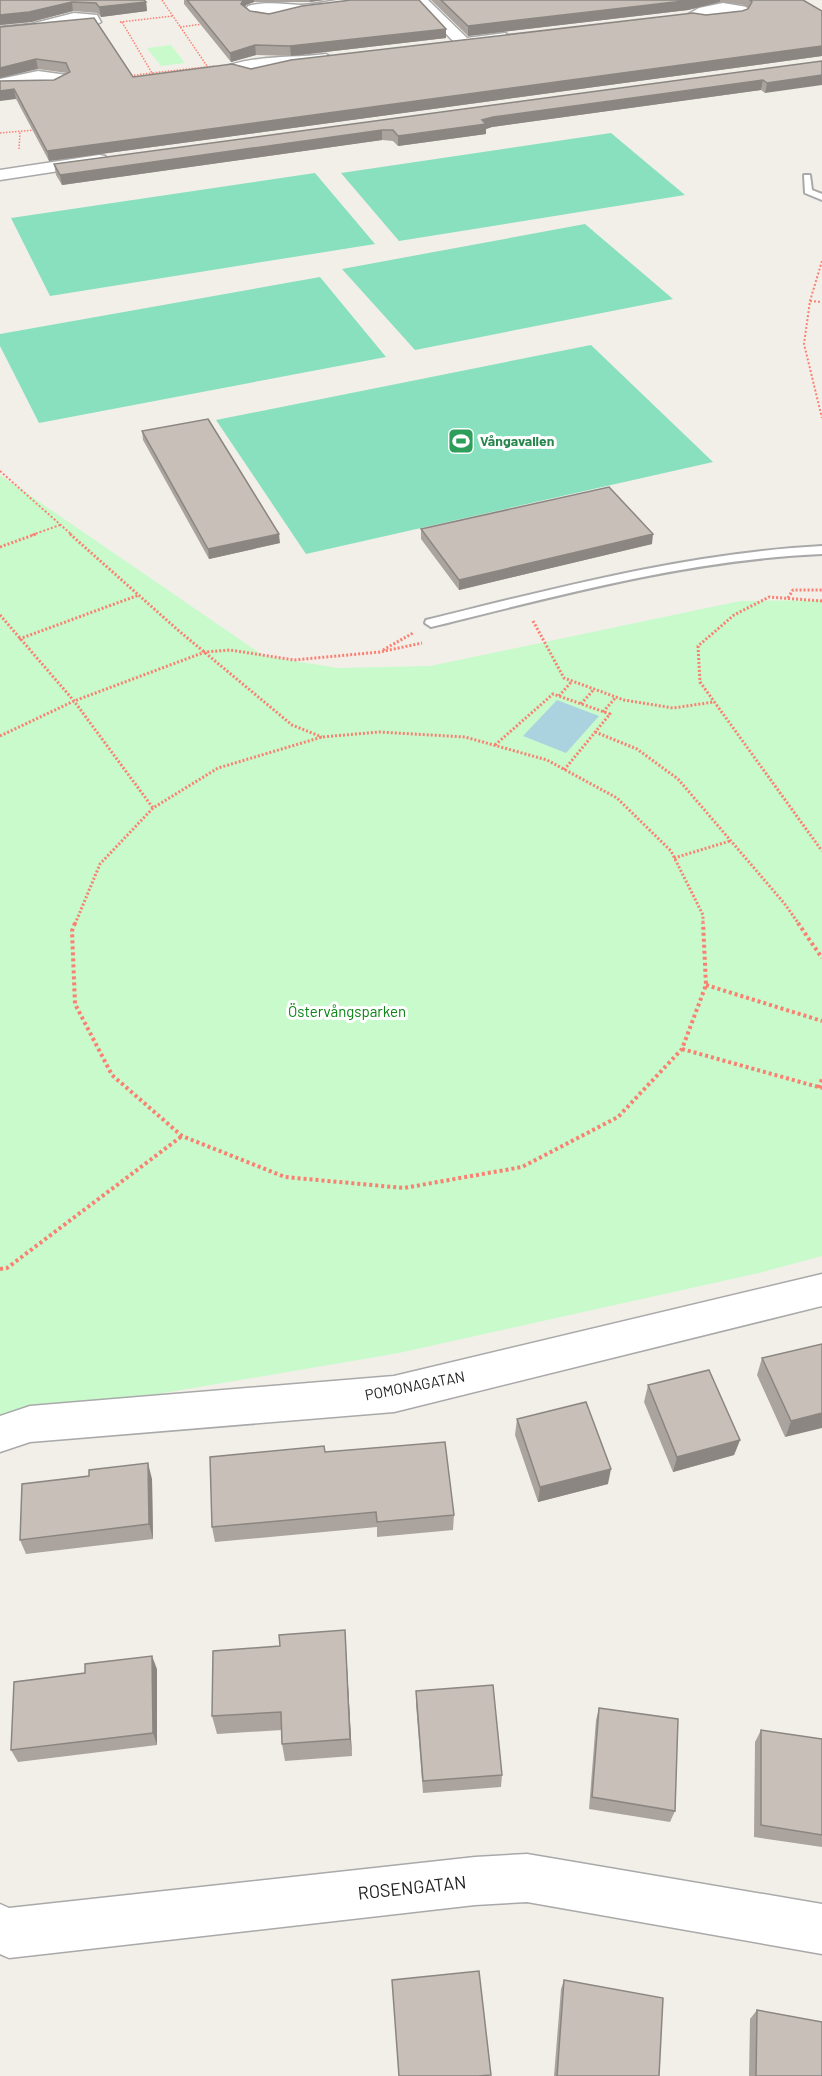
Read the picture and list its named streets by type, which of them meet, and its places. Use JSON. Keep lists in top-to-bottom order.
{
  "streets": {
    "street": ["POMONAGATAN", "ROSENGATAN"]
  },
  "parks": ["Östervångsparken"],
  "places": {
    "sports": ["Vångavallen"]
  }
}
